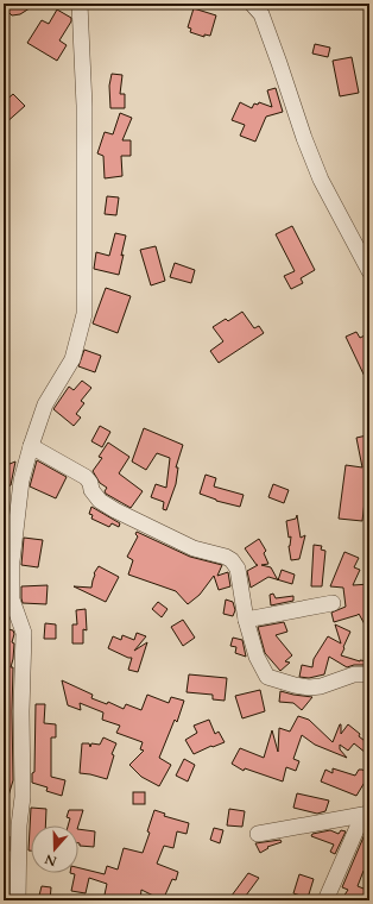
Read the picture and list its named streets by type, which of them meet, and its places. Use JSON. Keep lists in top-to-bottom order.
{
  "north": "bottom"
}
